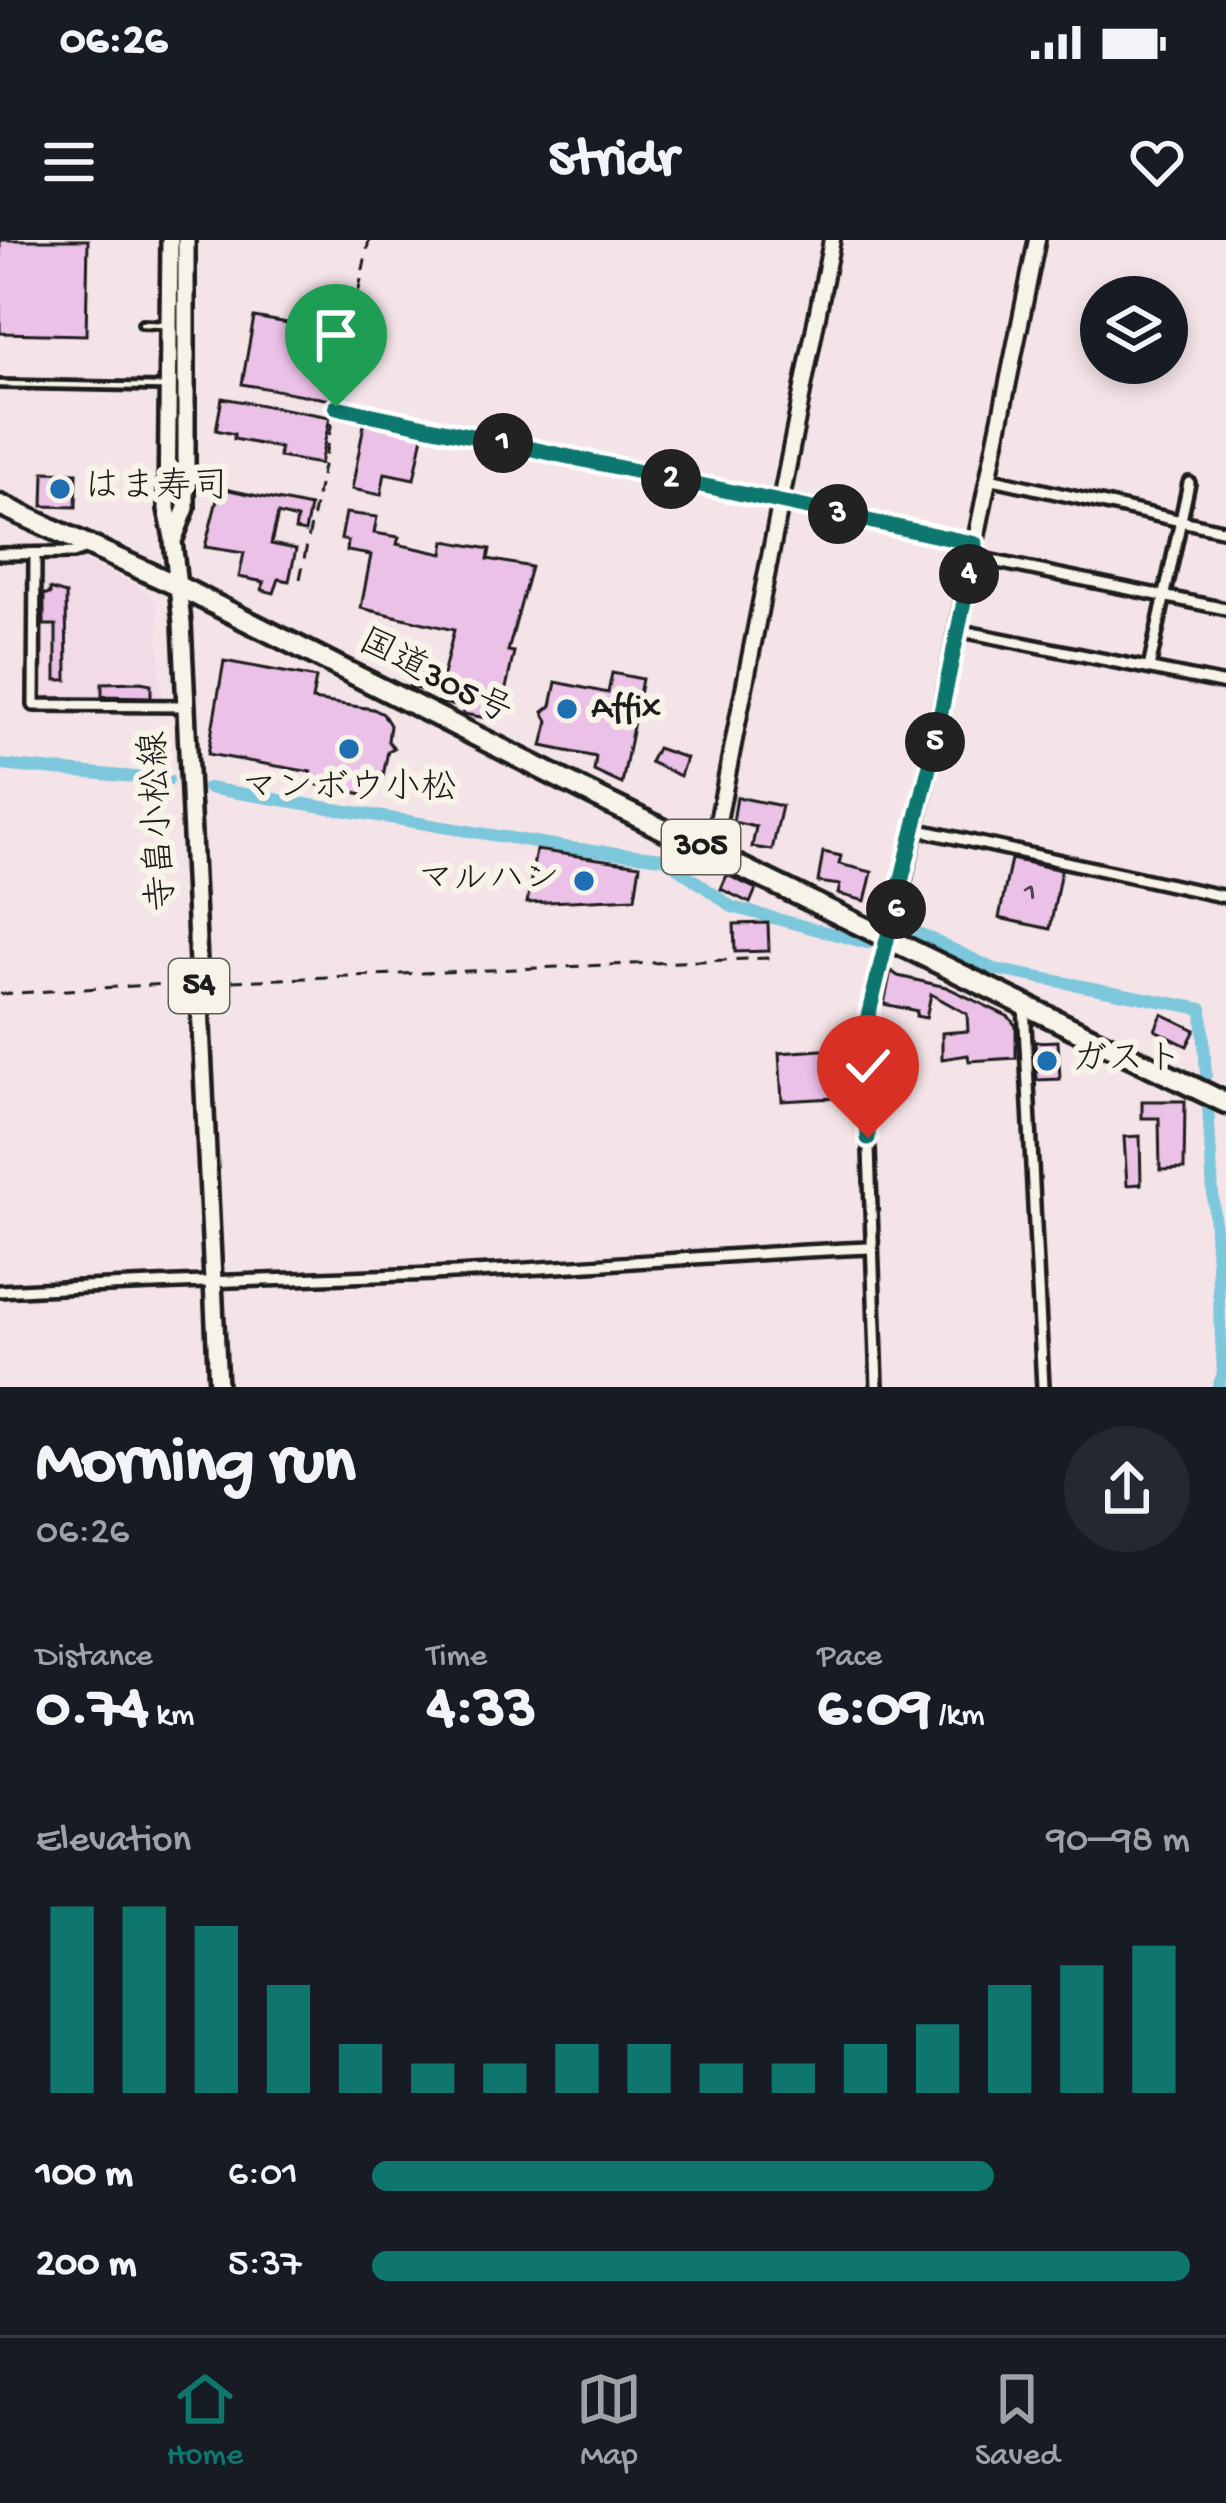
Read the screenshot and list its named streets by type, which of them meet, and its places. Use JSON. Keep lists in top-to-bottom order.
{
  "streets": {
    "highway": ["国道305号", "305"],
    "main road": ["寺畠小松線", "54"]
  },
  "crossings": [
    ["国道305号", "寺畠小松線"]
  ],
  "places": [
    "はま寿司",
    "Affix",
    "マンボウ小松",
    "マルハン",
    "ガスト"
  ],
  "house_numbers": ["1"],
  "page": {
    "status": "06:26",
    "header": "Stridr",
    "pins": [
      "1",
      "2",
      "3",
      "4",
      "5",
      "6"
    ],
    "heading": ["Morning run", "06:26"],
    "stats": [
      ["Distance", "0.74 km"],
      ["Time", "4:33"],
      ["Pace", "6:09 /km"]
    ],
    "chart": ["Elevation", "90–98 m"],
    "list": [
      {
        "name": "100 m",
        "note": "6:01"
      },
      {
        "name": "200 m",
        "note": "5:37"
      }
    ],
    "tabs": ["Home", "Map", "Saved"]
  }
}
